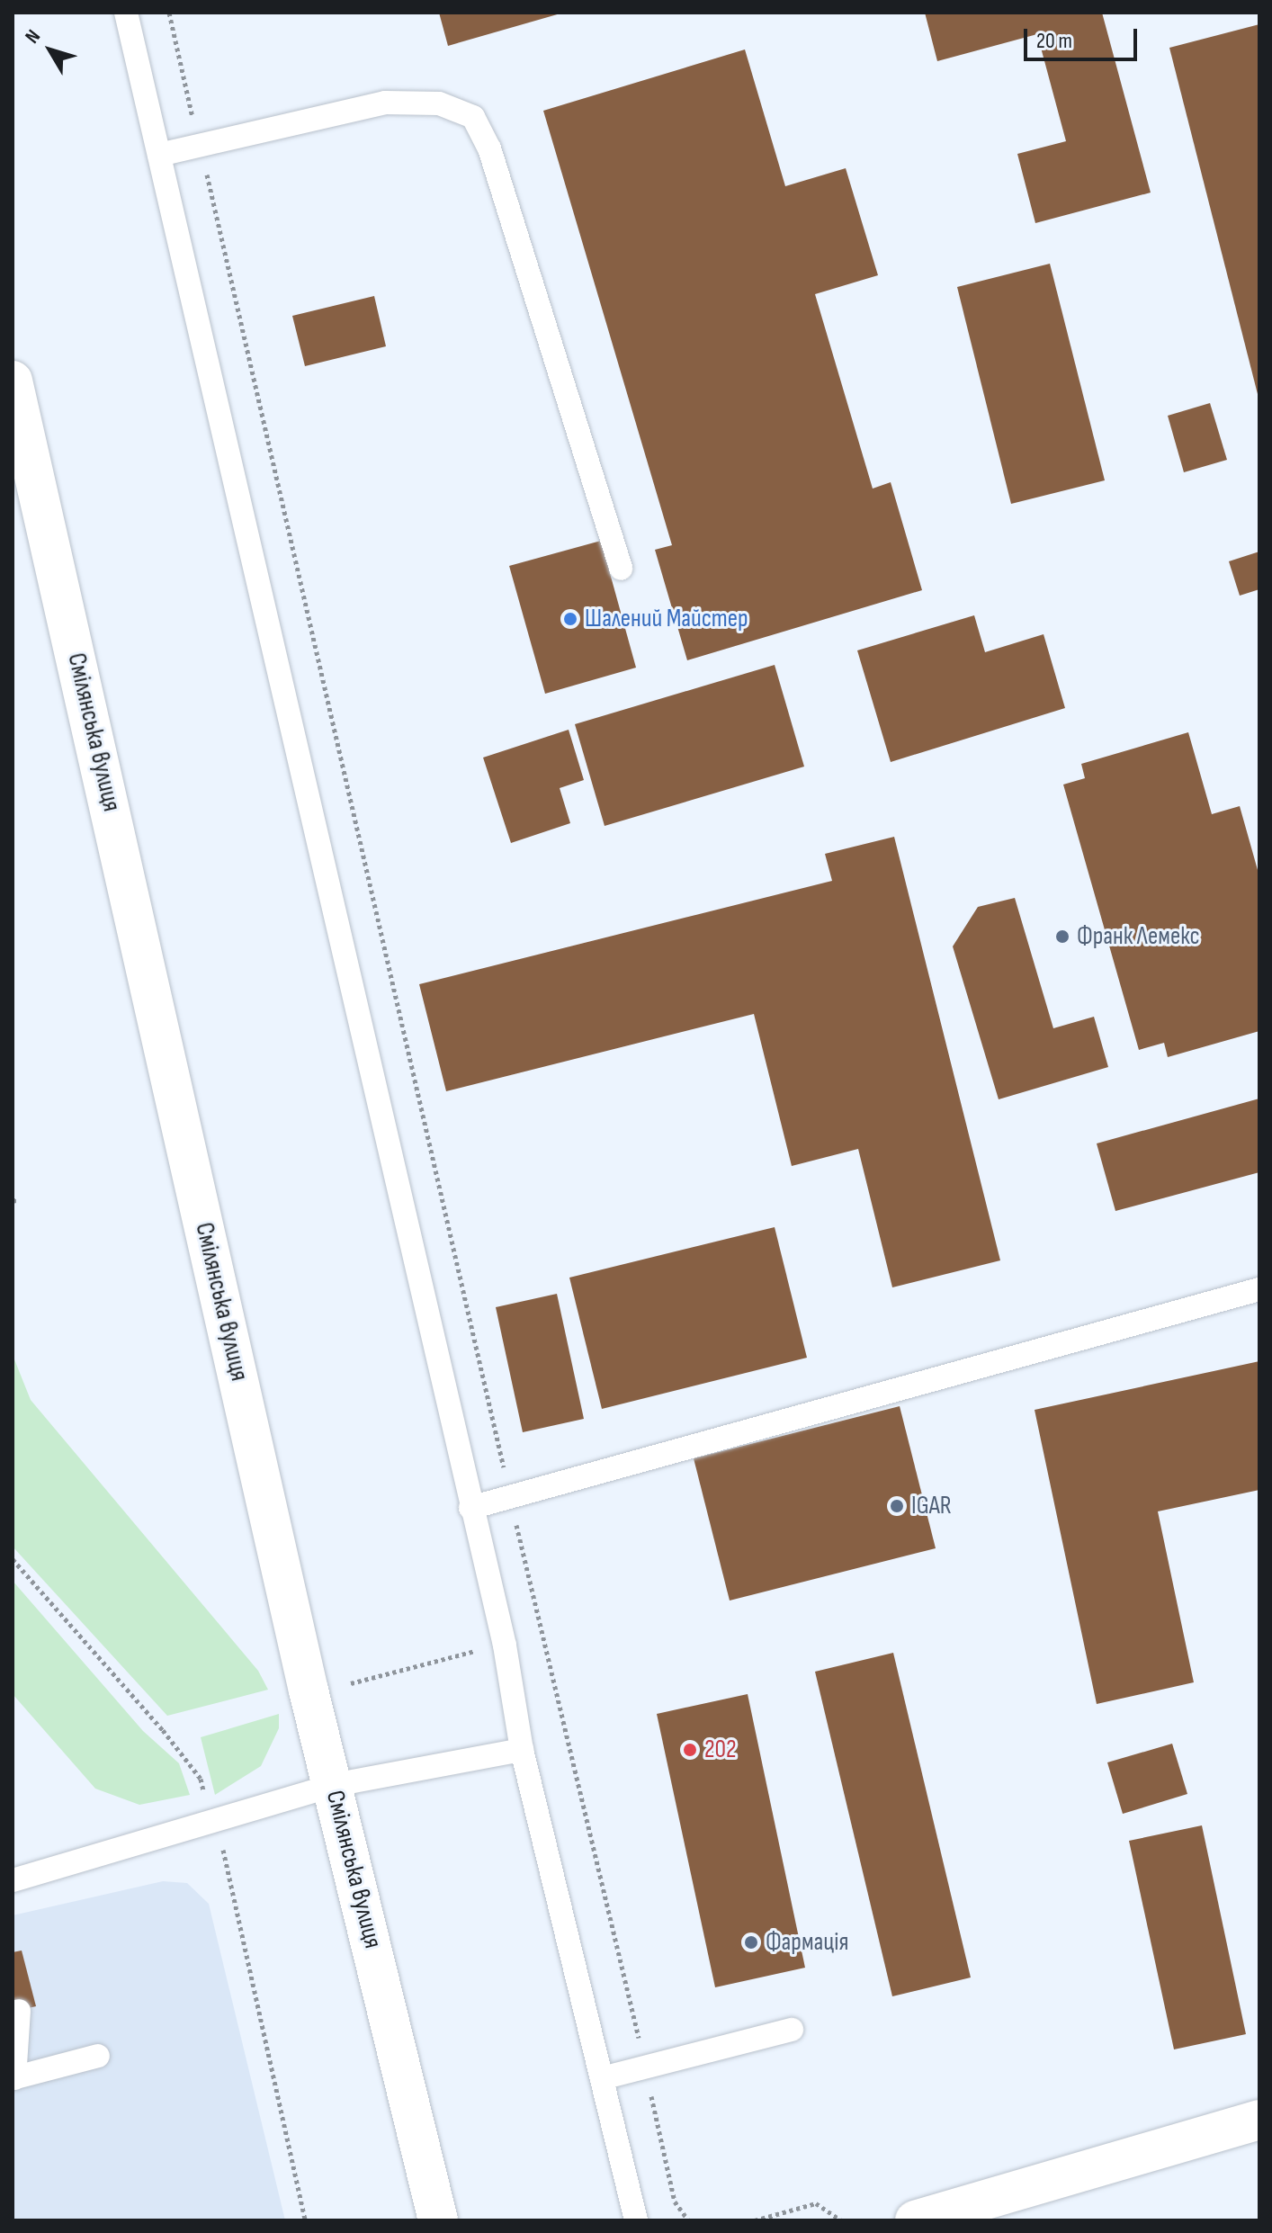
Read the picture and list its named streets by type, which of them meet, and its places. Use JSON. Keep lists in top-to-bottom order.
{
  "streets": {
    "main road": ["Смілянська вулиця"]
  },
  "places": [
    "Шалений Майстер",
    "Франк Лемекс",
    "IGAR",
    "202",
    "Фармація"
  ],
  "scale_bar": "20 m",
  "north": "top left"
}
